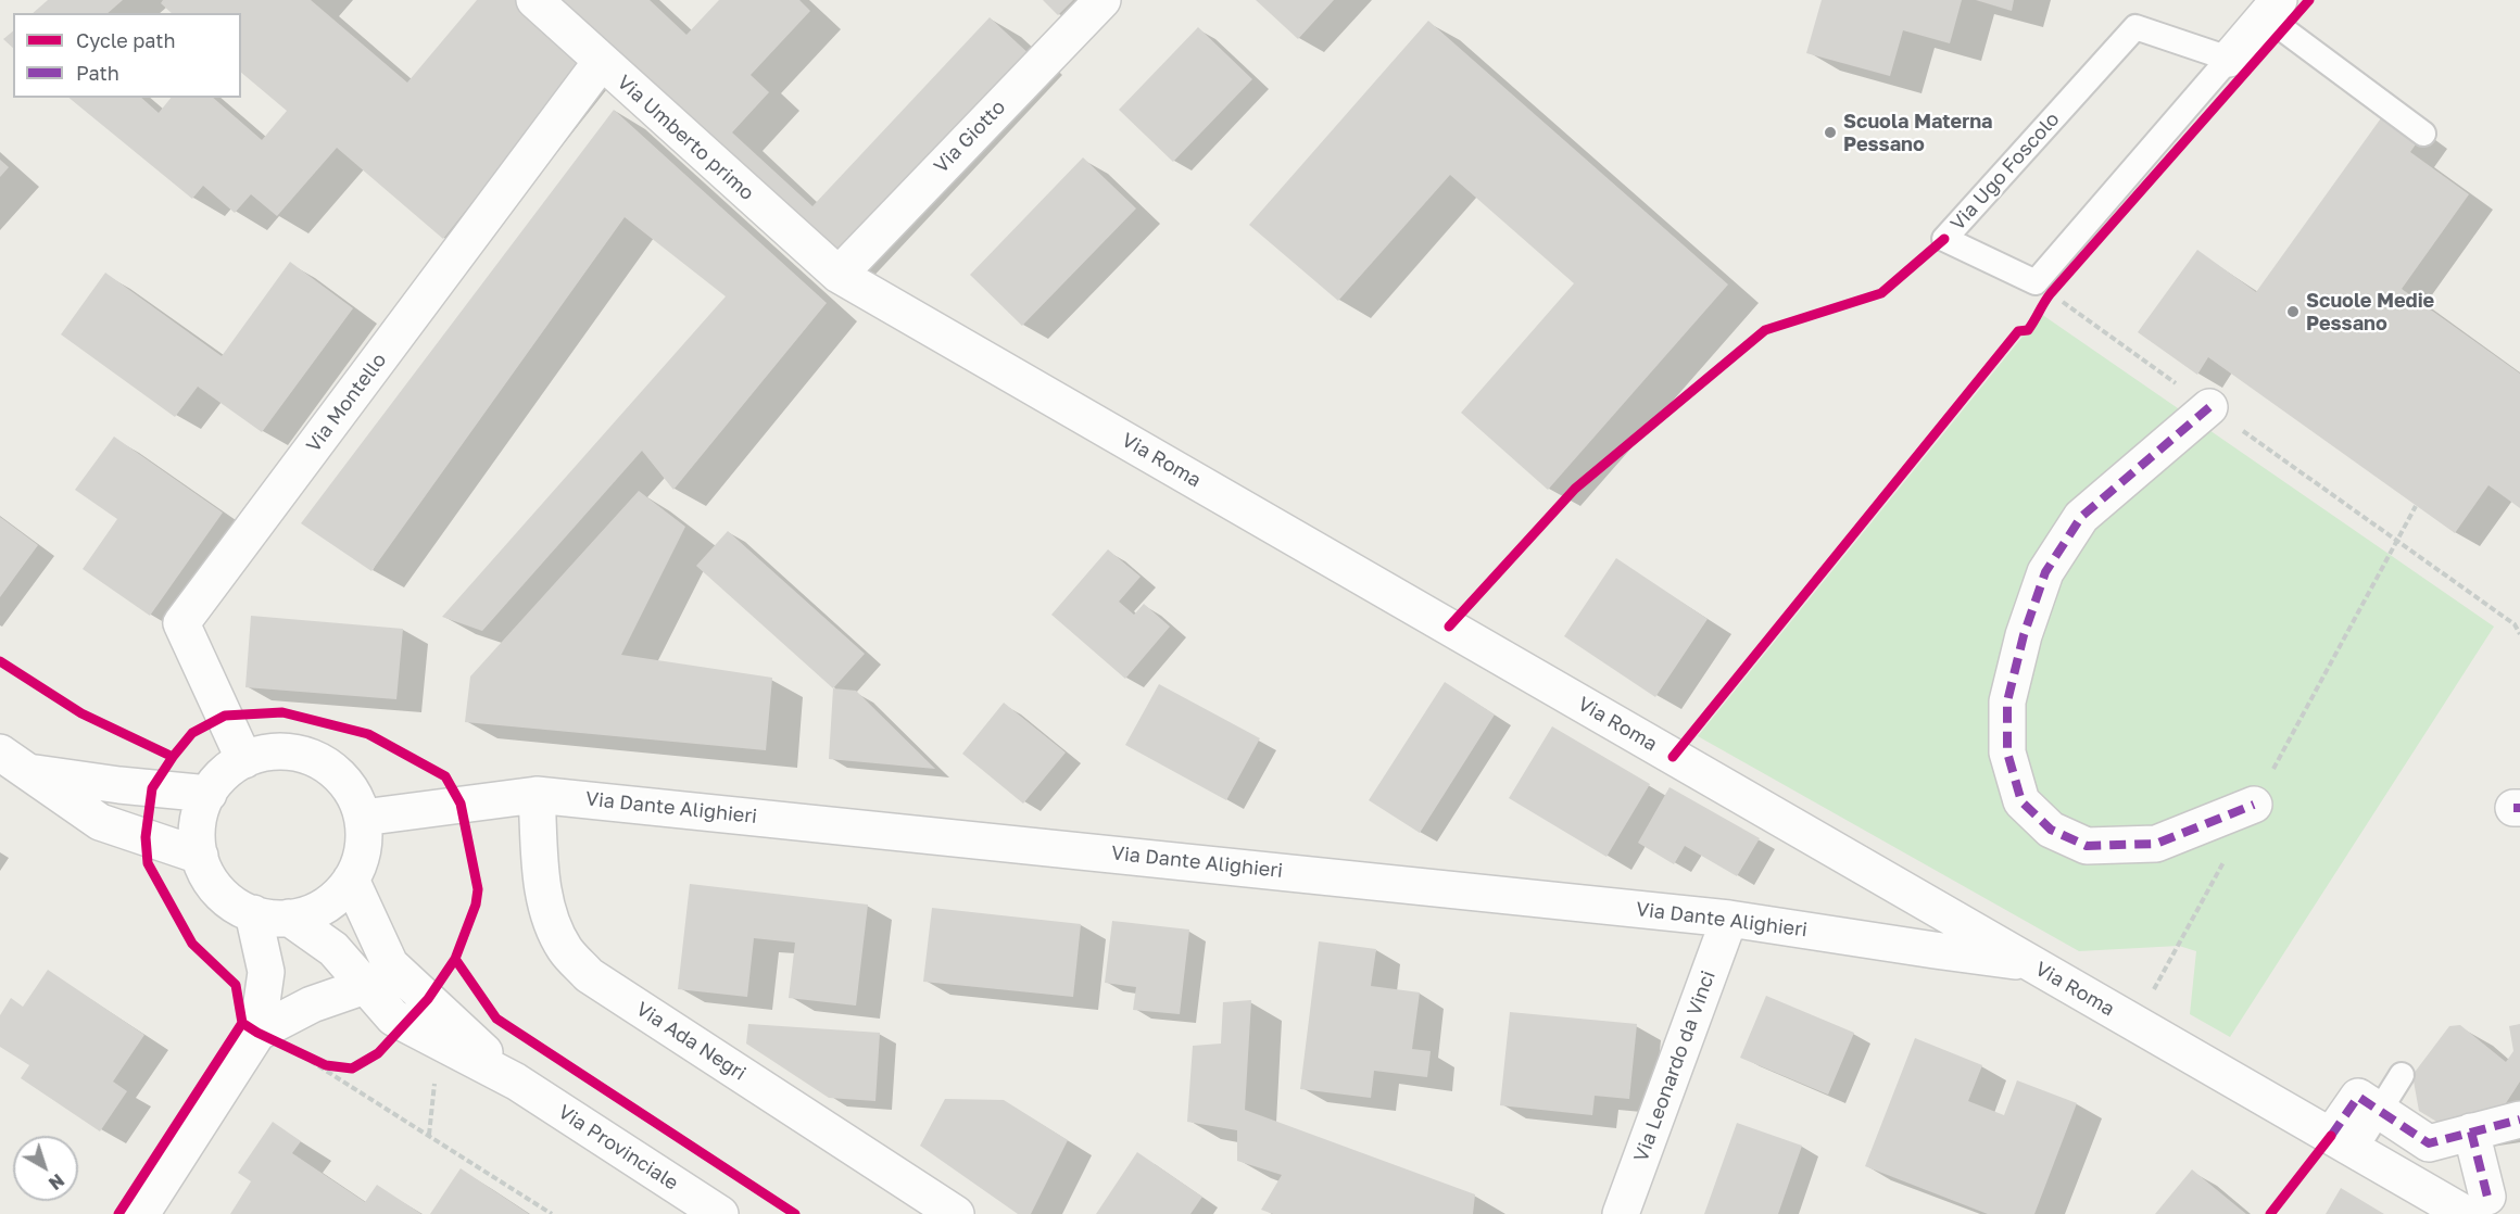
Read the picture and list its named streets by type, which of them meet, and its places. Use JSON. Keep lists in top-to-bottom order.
{
  "streets": {
    "street": [
      "Via Giotto",
      "Via Umberto primo",
      "Via Ugo Foscolo",
      "Via Montello",
      "Via Roma",
      "Via Dante Alighieri",
      "Via Ada Negri",
      "Via Leonardo da Vinci",
      "Via Provinciale"
    ]
  },
  "crossings": [
    ["Via Giotto", "Via Umberto primo"],
    ["Via Giotto", "Via Roma"],
    ["Via Umberto primo", "Via Montello"],
    ["Via Umberto primo", "Via Roma"],
    ["Via Montello", "Via Dante Alighieri"],
    ["Via Montello", "Via Provinciale"],
    ["Via Roma", "Via Dante Alighieri"],
    ["Via Dante Alighieri", "Via Ada Negri"],
    ["Via Dante Alighieri", "Via Leonardo da Vinci"],
    ["Via Dante Alighieri", "Via Provinciale"]
  ],
  "places": ["Scuola Materna Pessano", "Scuole Medie Pessano"],
  "legend": ["Cycle path", "Path"],
  "north": "bottom right"
}
